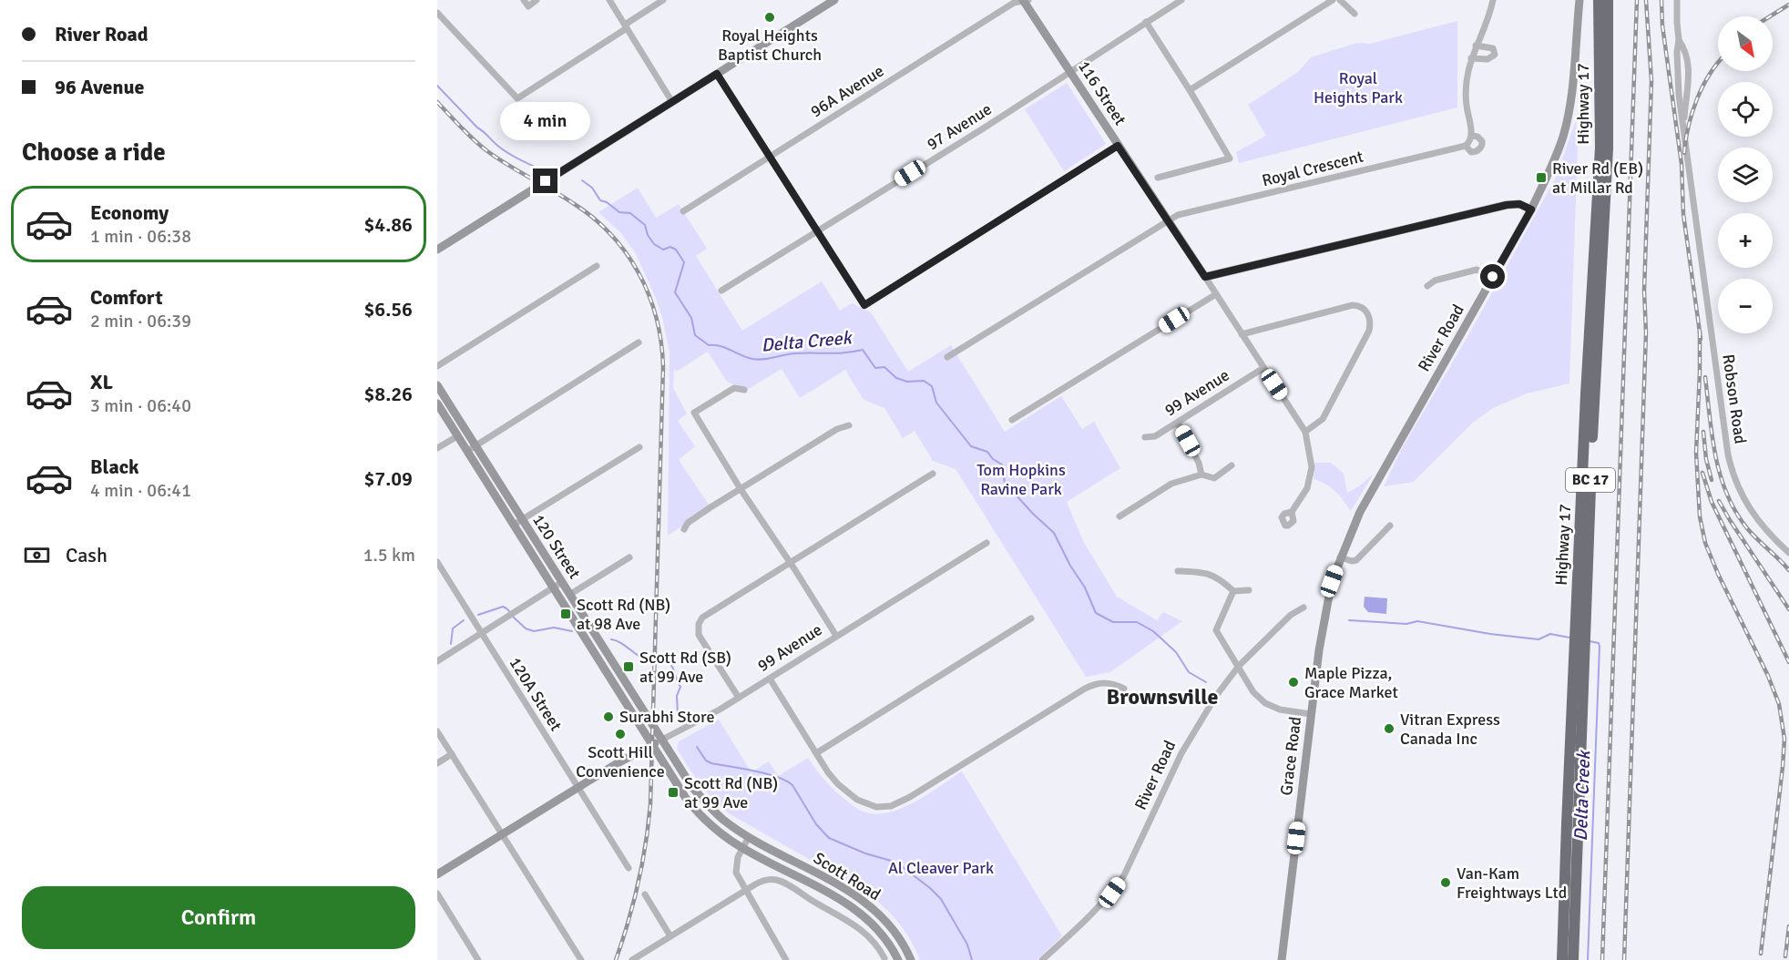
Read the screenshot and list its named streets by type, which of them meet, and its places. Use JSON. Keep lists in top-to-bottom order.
{
  "streets": {
    "highway": ["Highway 17", "BC 17"],
    "street": [
      "96A Avenue",
      "116 Street",
      "97 Avenue",
      "Royal Crescent",
      "River Road",
      "99 Avenue",
      "Robson Road",
      "120 Street",
      "120A Street",
      "Grace Road",
      "Scott Road"
    ]
  },
  "crossings": [
    ["96A Avenue", "116 Street"],
    ["116 Street", "97 Avenue"],
    ["116 Street", "Royal Crescent"],
    ["116 Street", "99 Avenue"],
    ["River Road", "Grace Road"],
    ["99 Avenue", "120 Street"],
    ["99 Avenue", "120A Street"],
    ["120 Street", "Scott Road"]
  ],
  "districts": ["Brownsville"],
  "water": ["Delta Creek"],
  "parks": ["Royal Heights Park", "Tom Hopkins Ravine Park", "Al Cleaver Park"],
  "places": {
    "other": [
      "Royal Heights Baptist Church",
      "Maple Pizza, Grace Market",
      "Surabhi Store",
      "Vitran Express Canada Inc",
      "Scott Hill Convenience",
      "Van-Kam Freightways Ltd"
    ],
    "transit": [
      "River Rd (EB) at Millar Rd",
      "Scott Rd (NB) at 98 Ave",
      "Scott Rd (SB) at 99 Ave",
      "Scott Rd (NB) at 99 Ave"
    ]
  },
  "north": "bottom right",
  "page": {
    "banner": ["River Road", "96 Avenue"],
    "map_buttons": ["+", "−"],
    "bubble": "4 min",
    "heading": "Choose a ride",
    "list": [
      {
        "name": "Economy",
        "note": "1 min · 06:38",
        "value": "$4.86"
      },
      {
        "name": "Comfort",
        "note": "2 min · 06:39",
        "value": "$6.56"
      },
      {
        "name": "XL",
        "note": "3 min · 06:40",
        "value": "$8.26"
      },
      {
        "name": "Black",
        "note": "4 min · 06:41",
        "value": "$7.09"
      }
    ],
    "pay": ["Cash", "1.5 km"],
    "buttons": "Confirm"
  }
}
